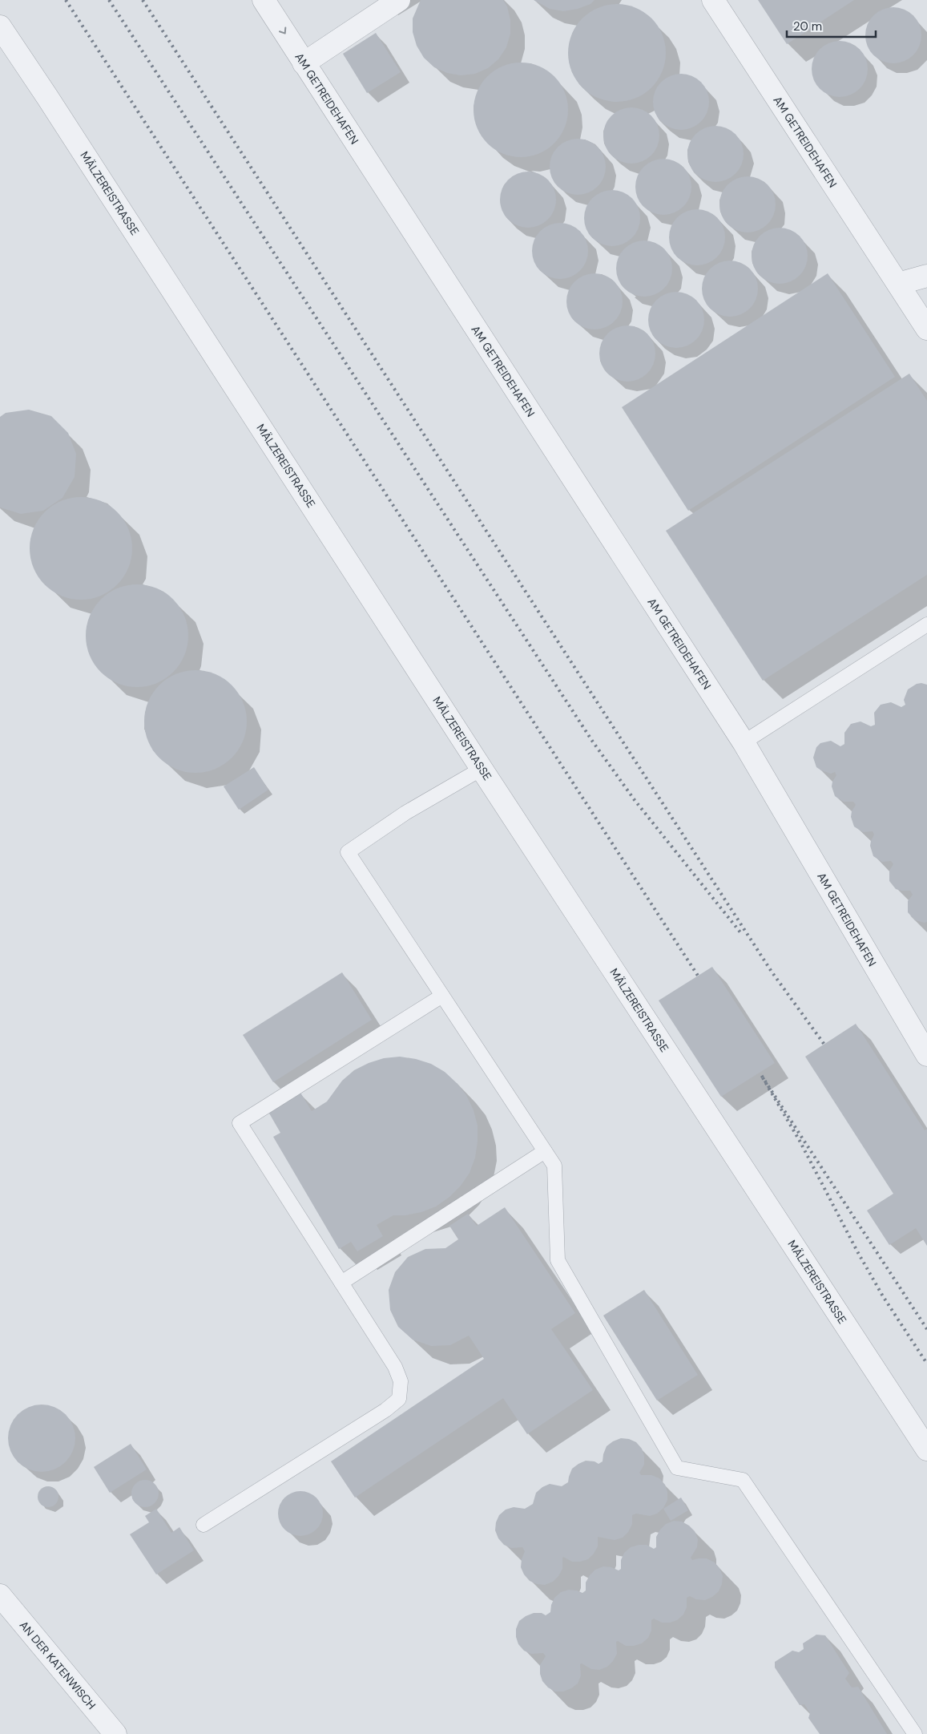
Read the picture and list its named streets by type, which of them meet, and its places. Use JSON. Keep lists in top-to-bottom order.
{
  "streets": {
    "street": ["AM GETREIDEHAFEN", "MÄLZEREISTRASSE", "AN DER KATENWISCH"]
  },
  "scale_bar": "20 m"
}
